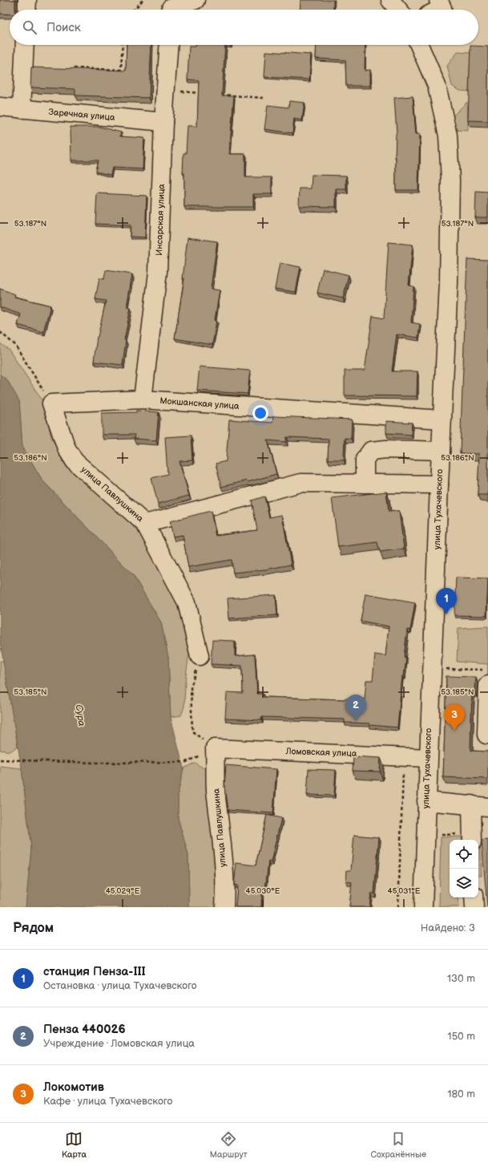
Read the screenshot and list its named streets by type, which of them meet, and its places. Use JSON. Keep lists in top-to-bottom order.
{
  "streets": {
    "street": [
      "Заречная улица",
      "Инсарская улица",
      "Мокшанская улица",
      "улица Павлушкина",
      "улица Тухачевского",
      "Ломовская улица"
    ]
  },
  "crossings": [
    ["Заречная улица", "Инсарская улица"],
    ["Инсарская улица", "Мокшанская улица"],
    ["Мокшанская улица", "улица Павлушкина"],
    ["Мокшанская улица", "улица Тухачевского"],
    ["улица Павлушкина", "Ломовская улица"],
    ["улица Тухачевского", "Ломовская улица"]
  ],
  "water": ["Сура"],
  "page": {
    "search": "Поиск",
    "pins": ["1", "2", "3"],
    "heading": ["Рядом", "Найдено: 3"],
    "list": [
      {
        "mark": "1",
        "name": "станция Пенза-III",
        "note": "Остановка · улица Тухачевского",
        "value": "130 m"
      },
      {
        "mark": "2",
        "name": "Пенза 440026",
        "note": "Учреждение · Ломовская улица",
        "value": "150 m"
      },
      {
        "mark": "3",
        "name": "Локомотив",
        "note": "Кафе · улица Тухачевского",
        "value": "180 m"
      }
    ],
    "nav": ["Карта", "Маршрут", "Сохранённые"]
  },
  "coordinates": [
    "53.187°N",
    "53.186°N",
    "53.185°N",
    "45.029°E",
    "45.030°E",
    "45.031°E"
  ]
}
